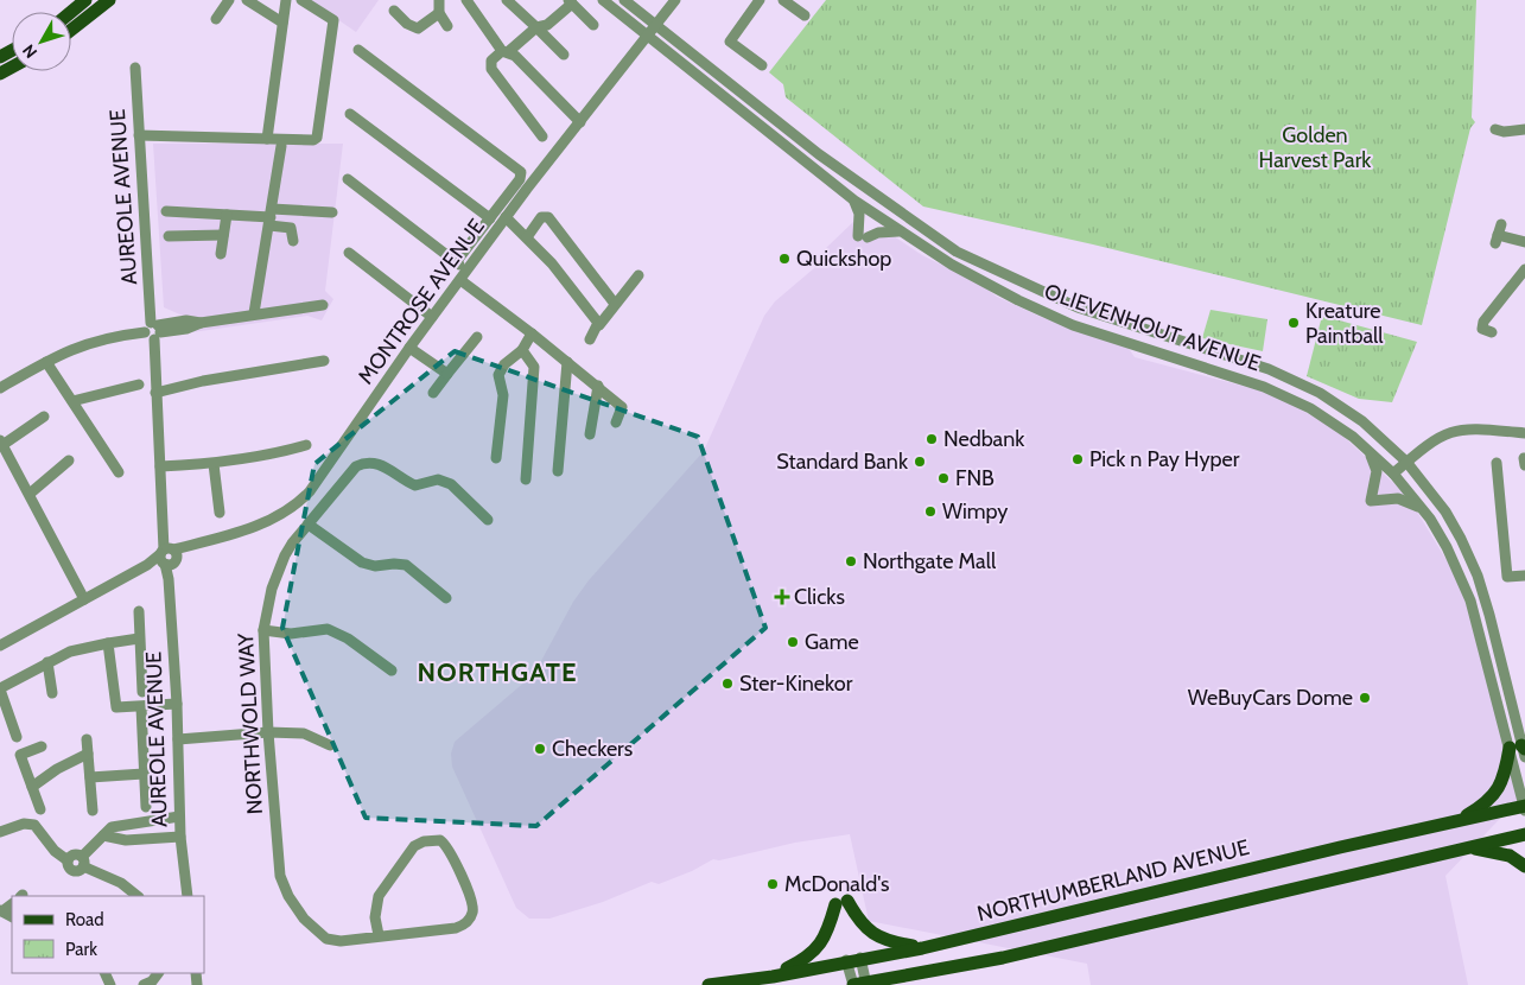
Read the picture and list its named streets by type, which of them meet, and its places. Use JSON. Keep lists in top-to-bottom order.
{
  "streets": {
    "main road": ["NORTHUMBERLAND AVENUE"],
    "street": [
      "AUREOLE AVENUE",
      "MONTROSE AVENUE",
      "OLIEVENHOUT AVENUE",
      "NORTHWOLD WAY"
    ]
  },
  "crossings": [
    ["AUREOLE AVENUE", "MONTROSE AVENUE"],
    ["MONTROSE AVENUE", "OLIEVENHOUT AVENUE"],
    ["OLIEVENHOUT AVENUE", "NORTHUMBERLAND AVENUE"]
  ],
  "districts": ["NORTHGATE"],
  "parks": ["Golden Harvest Park"],
  "places": {
    "other": [
      "Quickshop",
      "Kreature Paintball",
      "Nedbank",
      "Pick n Pay Hyper",
      "Standard Bank",
      "FNB",
      "Wimpy",
      "Northgate Mall",
      "Game",
      "Ster-Kinekor",
      "WeBuyCars Dome",
      "Checkers",
      "McDonald's"
    ],
    "health": ["Clicks"]
  },
  "legend": ["Road", "Park"],
  "north": "bottom left"
}
